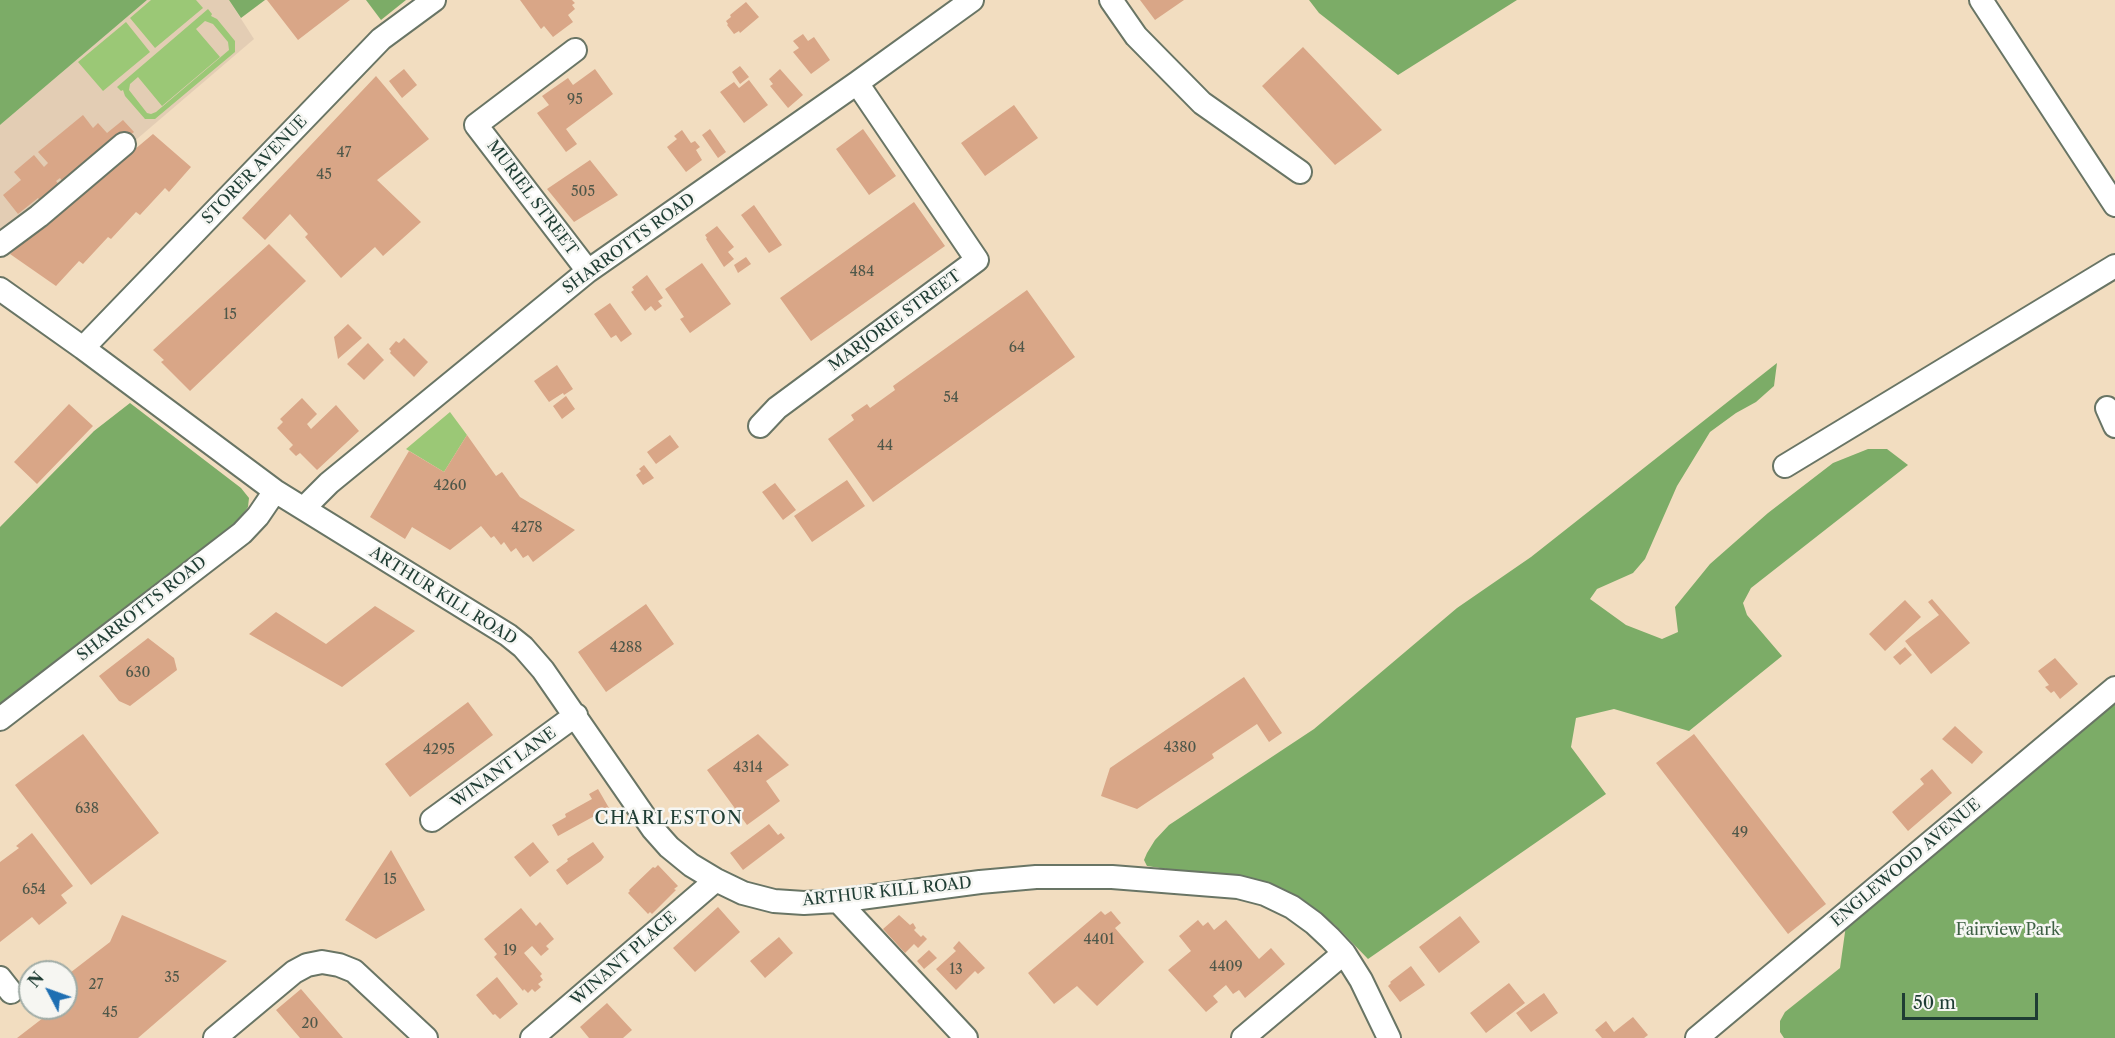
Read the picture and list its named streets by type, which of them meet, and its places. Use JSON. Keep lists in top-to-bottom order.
{
  "streets": {
    "street": [
      "STORER AVENUE",
      "MURIEL STREET",
      "SHARROTTS ROAD",
      "MARJORIE STREET",
      "ARTHUR KILL ROAD",
      "WINANT LANE",
      "ENGLEWOOD AVENUE",
      "WINANT PLACE"
    ]
  },
  "crossings": [
    ["STORER AVENUE", "ARTHUR KILL ROAD"],
    ["MURIEL STREET", "SHARROTTS ROAD"],
    ["SHARROTTS ROAD", "MARJORIE STREET"],
    ["SHARROTTS ROAD", "ARTHUR KILL ROAD"],
    ["ARTHUR KILL ROAD", "WINANT LANE"],
    ["ARTHUR KILL ROAD", "WINANT PLACE"]
  ],
  "districts": ["CHARLESTON"],
  "parks": ["Fairview Park"],
  "house_numbers": [
    "95",
    "47",
    "45",
    "505",
    "484",
    "15",
    "64",
    "54",
    "44",
    "4260",
    "4278",
    "4288",
    "630",
    "4380",
    "4295",
    "4314",
    "638",
    "49",
    "15",
    "654",
    "4401",
    "19",
    "4409",
    "13",
    "35",
    "27",
    "45",
    "20"
  ],
  "scale_bar": "50 m",
  "north": "top left"
}
